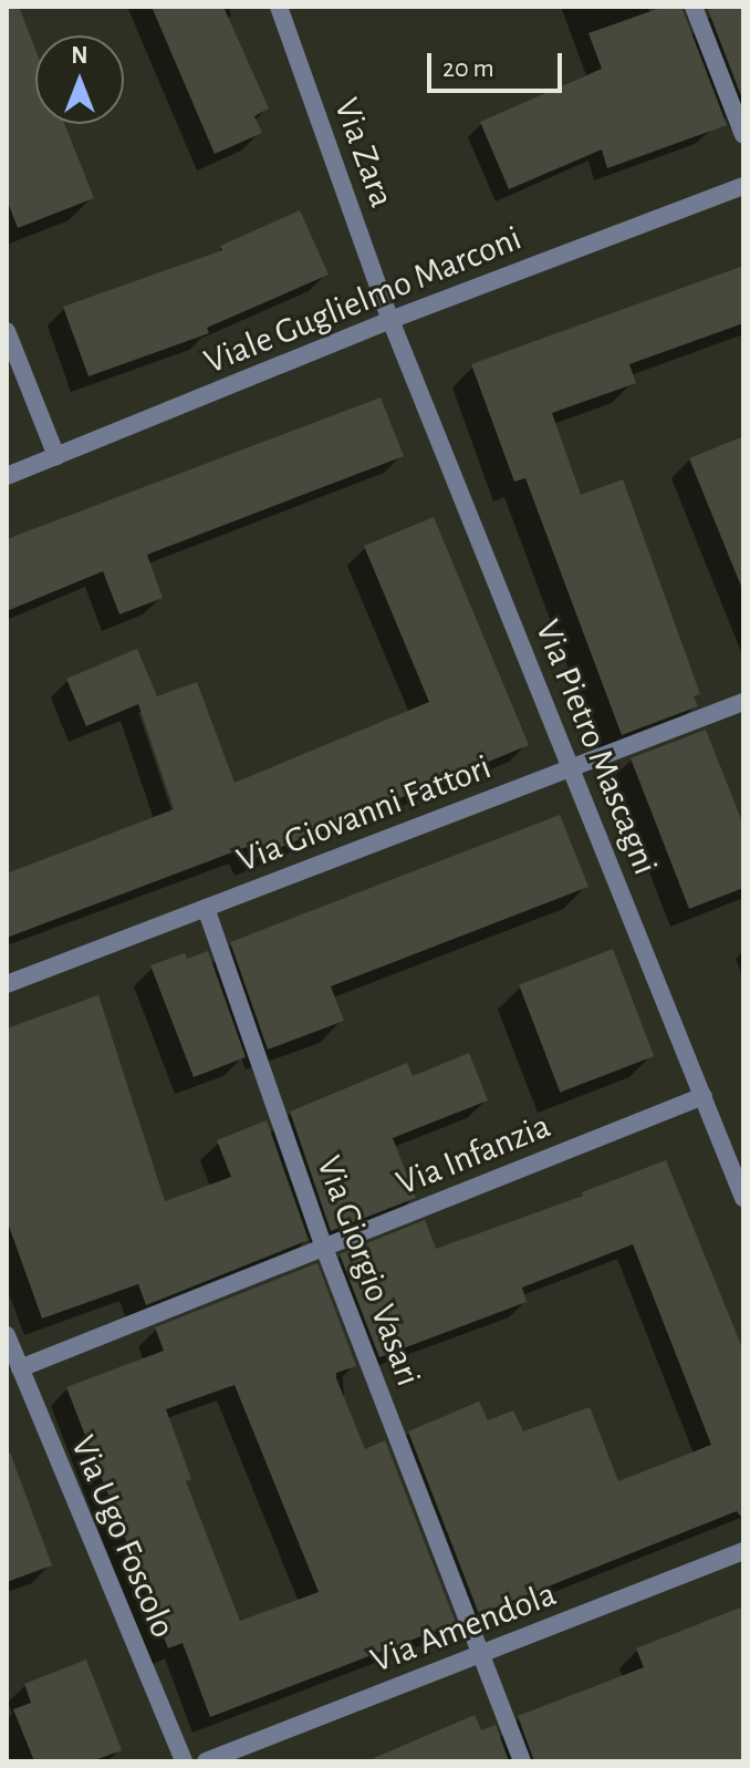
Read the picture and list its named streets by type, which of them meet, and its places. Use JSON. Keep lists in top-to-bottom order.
{
  "streets": {
    "street": [
      "Via Zara",
      "Viale Guglielmo Marconi",
      "Via Pietro Mascagni",
      "Via Giovanni Fattori",
      "Via Infanzia",
      "Via Giorgio Vasari",
      "Via Ugo Foscolo",
      "Via Amendola"
    ]
  },
  "crossings": [
    ["Via Zara", "Viale Guglielmo Marconi"],
    ["Via Zara", "Via Pietro Mascagni"],
    ["Viale Guglielmo Marconi", "Via Pietro Mascagni"],
    ["Via Pietro Mascagni", "Via Giovanni Fattori"],
    ["Via Pietro Mascagni", "Via Infanzia"],
    ["Via Giovanni Fattori", "Via Giorgio Vasari"],
    ["Via Infanzia", "Via Giorgio Vasari"],
    ["Via Infanzia", "Via Ugo Foscolo"],
    ["Via Giorgio Vasari", "Via Amendola"]
  ],
  "scale_bar": "20 m",
  "north": "top"
}
